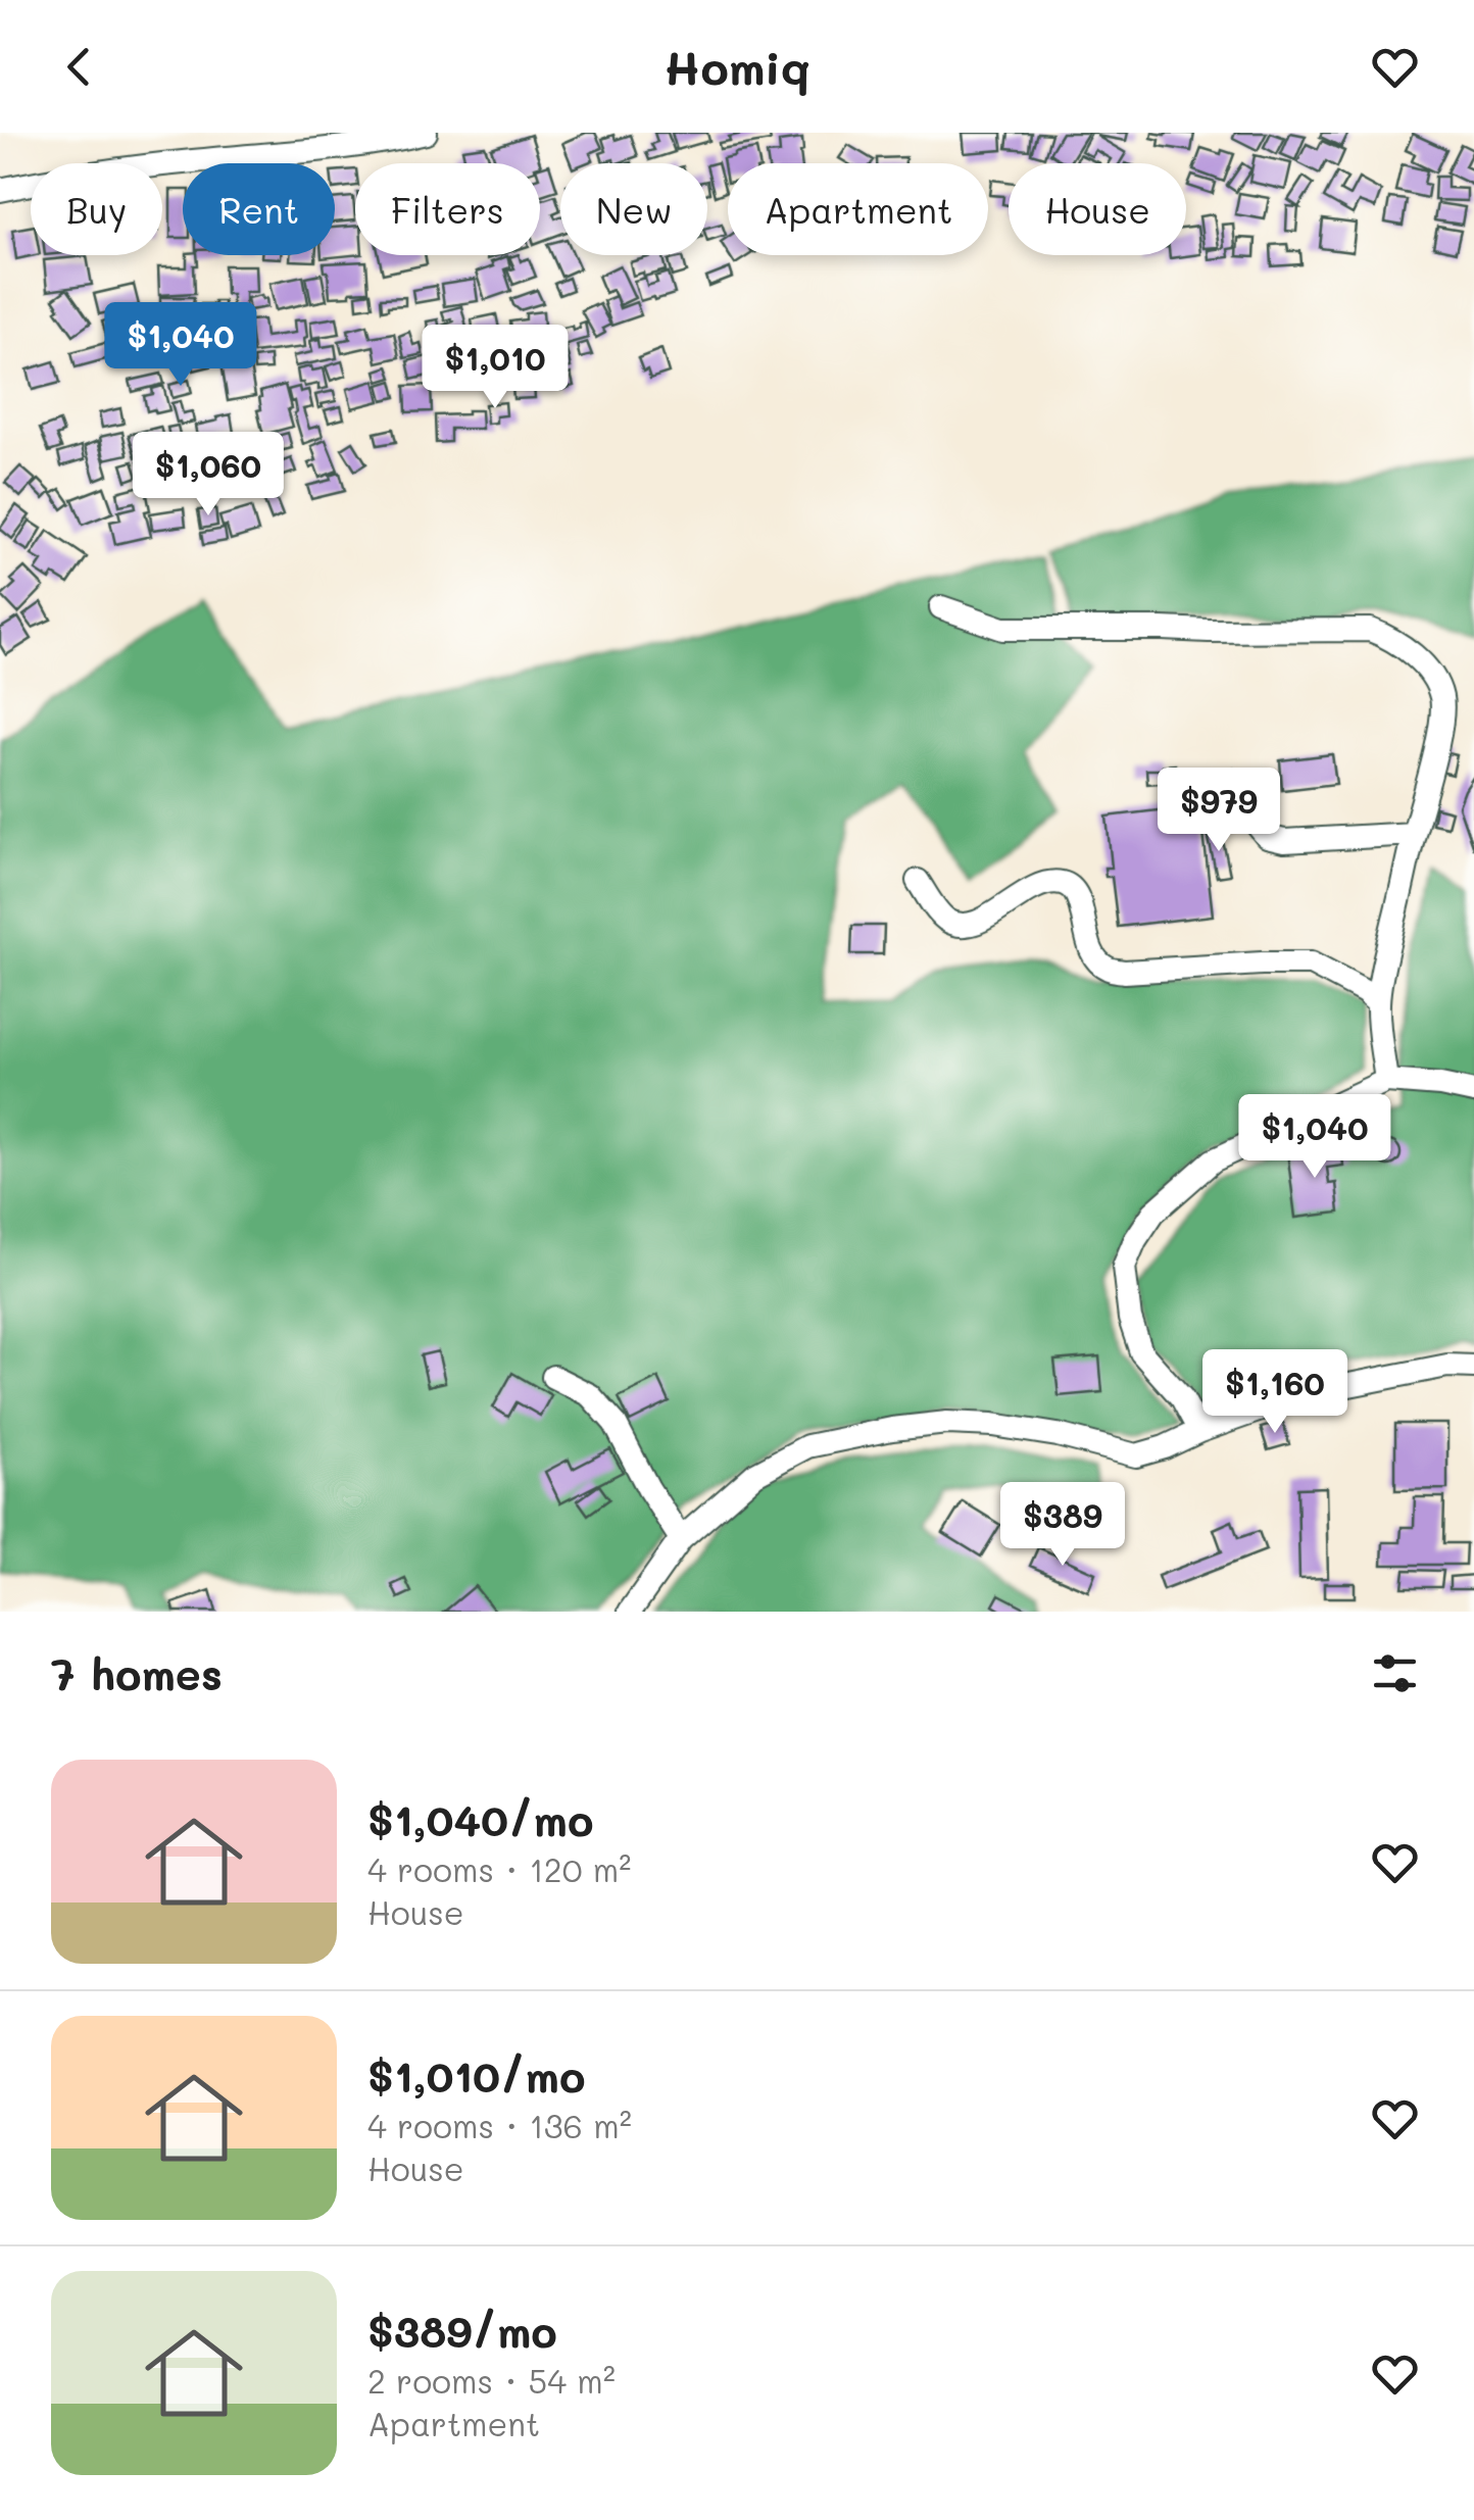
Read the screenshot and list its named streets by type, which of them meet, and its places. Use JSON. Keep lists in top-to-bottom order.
{
  "page": {
    "header": "Homiq",
    "chip": [
      "Buy",
      "Rent",
      "Filters",
      "New",
      "Apartment",
      "House"
    ],
    "price": [
      "$1,040",
      "$1,010",
      "$1,060",
      "$979",
      "$1,040",
      "$1,160",
      "$389"
    ],
    "heading": "7 homes",
    "list": [
      {
        "name": "$1,040/mo",
        "note": "4 rooms · 120 m² · House"
      },
      {
        "name": "$1,010/mo",
        "note": "4 rooms · 136 m² · House"
      },
      {
        "name": "$389/mo",
        "note": "2 rooms · 54 m² · Apartment"
      }
    ]
  }
}
